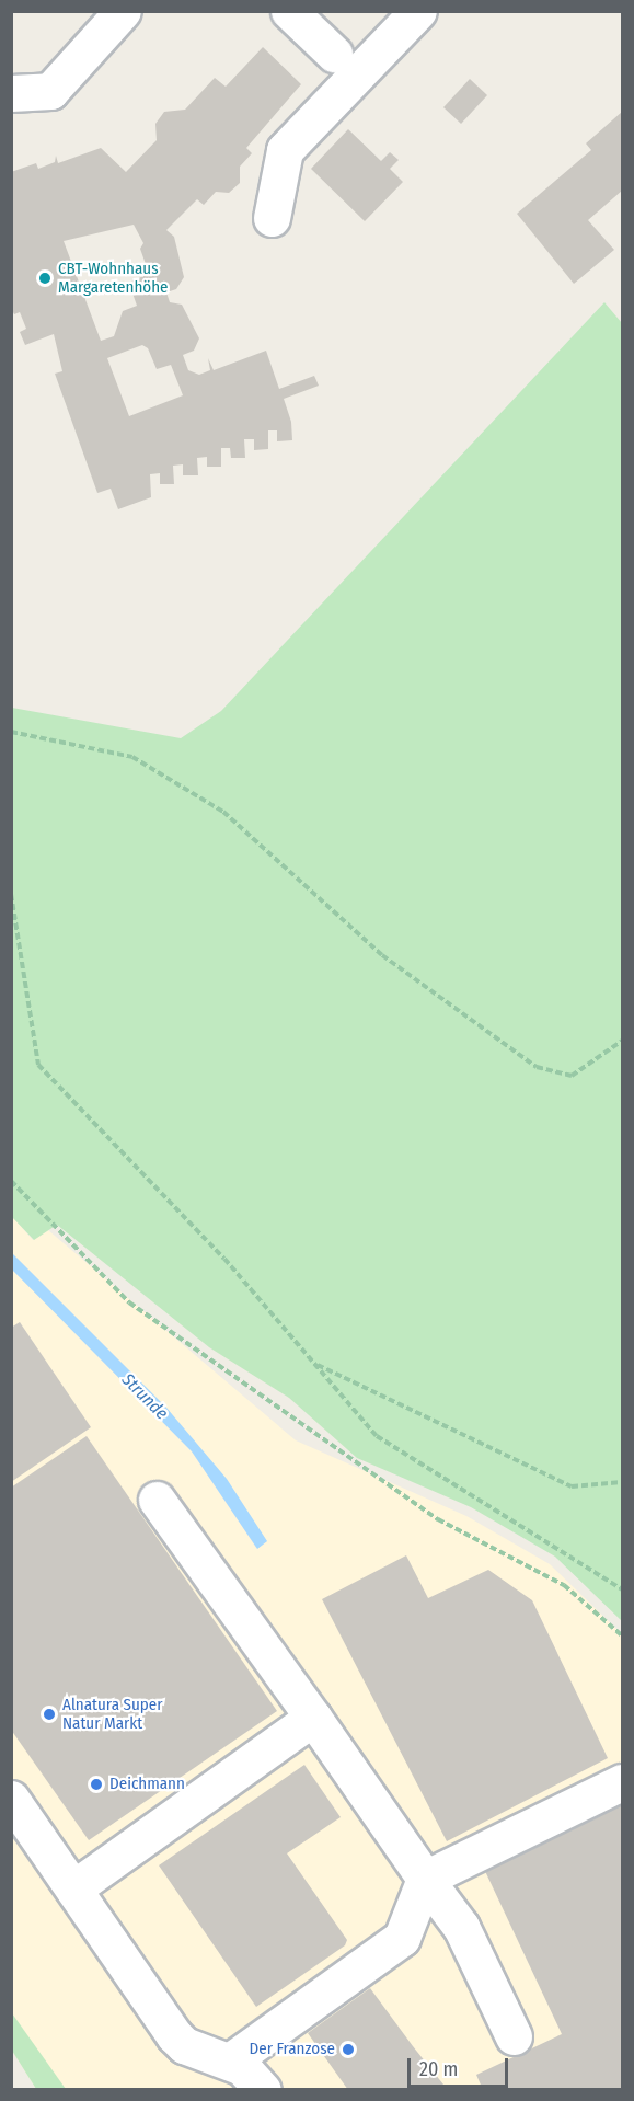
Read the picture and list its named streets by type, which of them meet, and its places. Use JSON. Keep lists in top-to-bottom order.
{
  "water": ["Strunde"],
  "places": [
    "CBT-Wohnhaus Margaretenhöhe",
    "Alnatura Super Natur Markt",
    "Deichmann",
    "Der Franzose"
  ],
  "scale_bar": "20 m"
}
